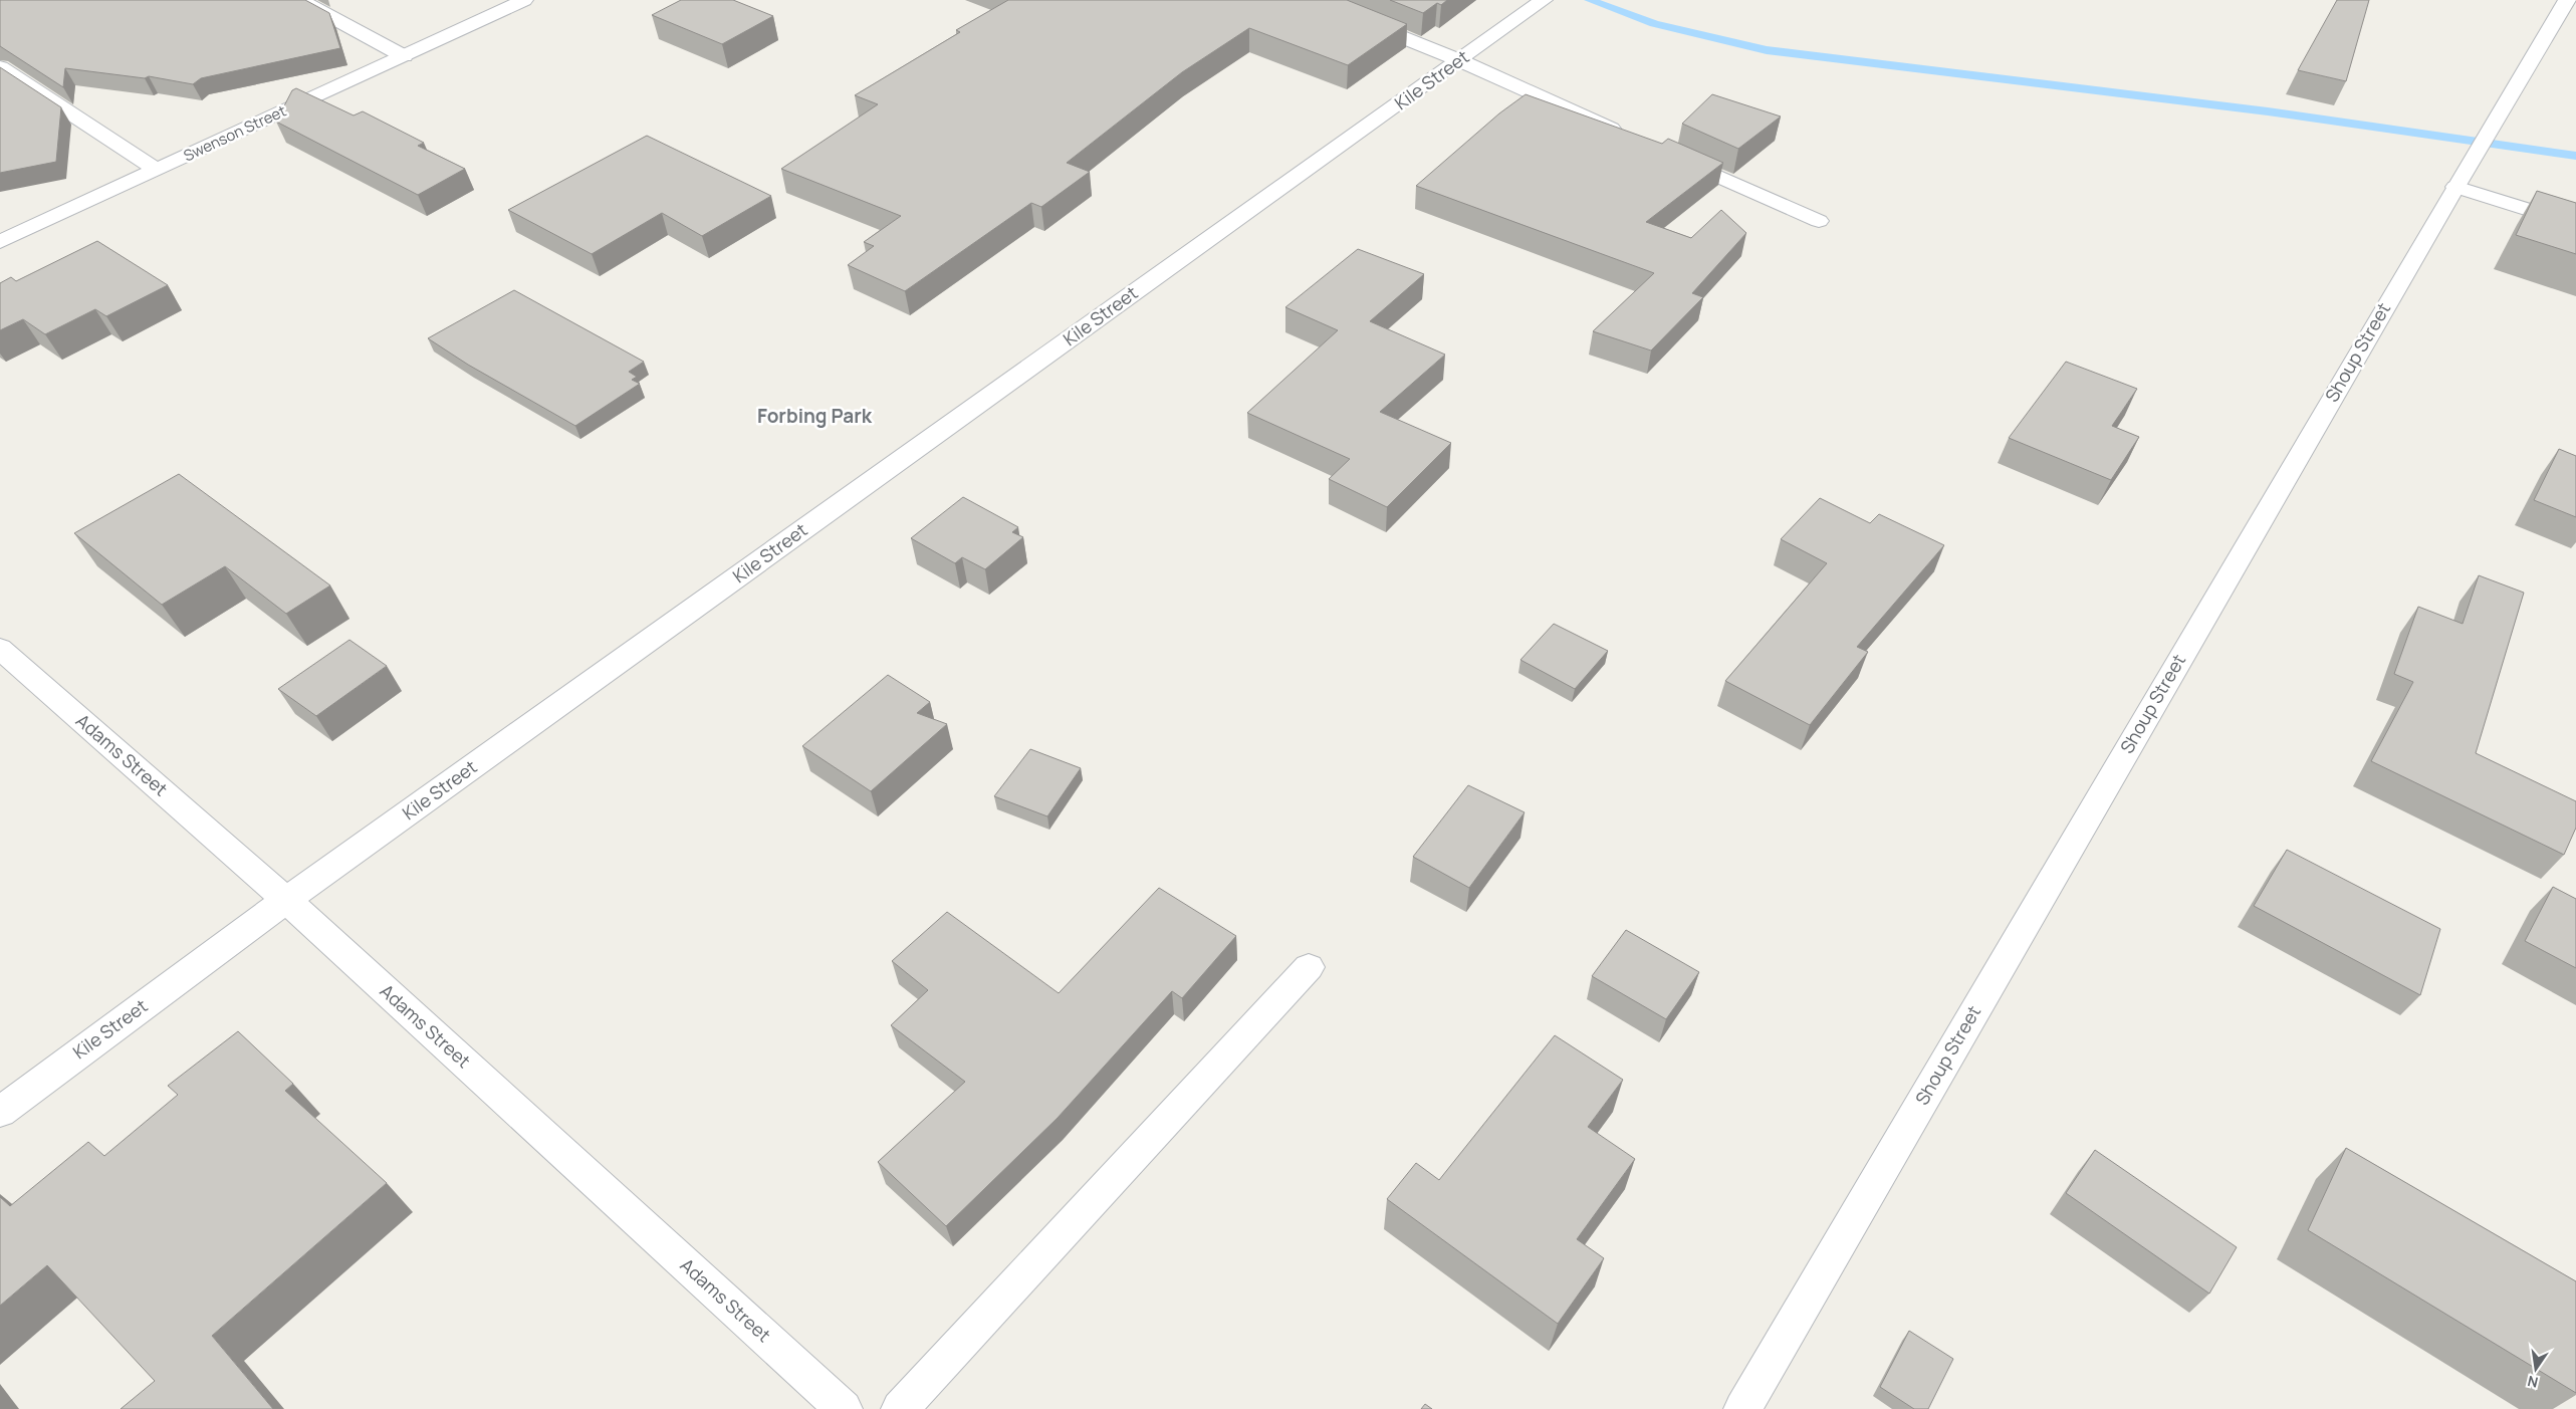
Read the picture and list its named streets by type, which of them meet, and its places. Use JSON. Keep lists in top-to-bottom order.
{
  "streets": {
    "street": [
      "Kile Street",
      "Swenson Street",
      "Shoup Street",
      "Adams Street"
    ]
  },
  "crossings": [
    ["Kile Street", "Adams Street"]
  ],
  "districts": ["Forbing Park"],
  "north": "bottom"
}
